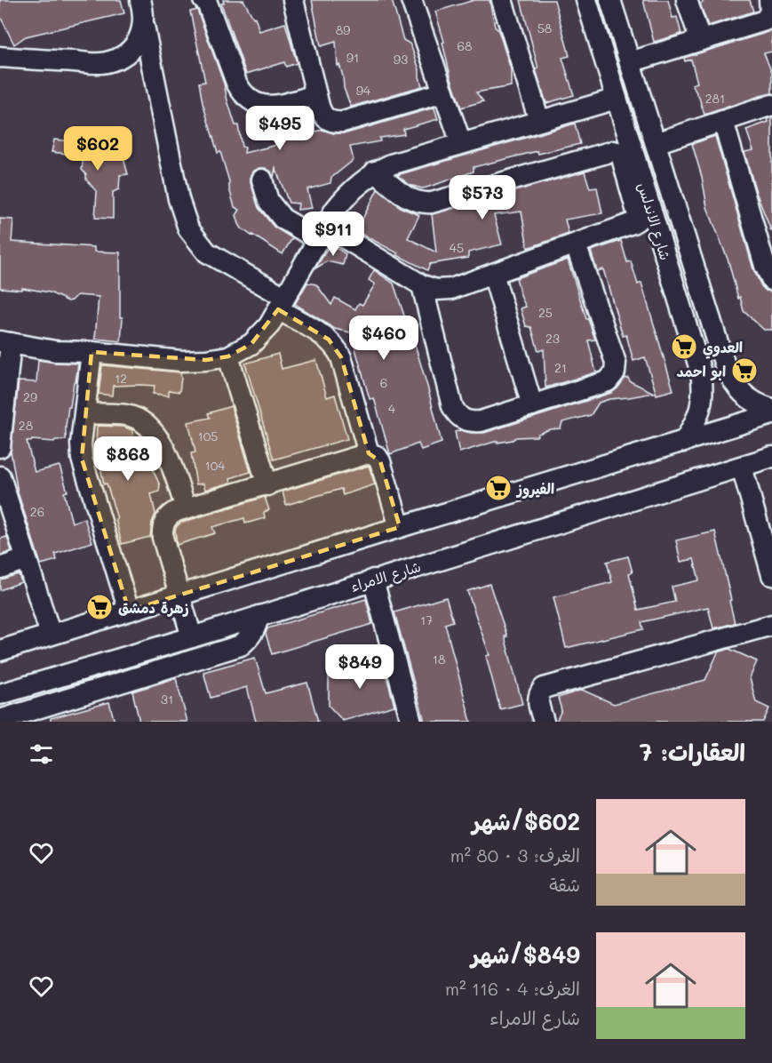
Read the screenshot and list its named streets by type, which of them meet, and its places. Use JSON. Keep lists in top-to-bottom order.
{
  "streets": {
    "street": ["شارع الاندلس", "شارع الامراء"]
  },
  "places": {
    "supermarket": [
      "العدوي",
      "ابو احمد",
      "الفيروز",
      "زهرة دمشق"
    ]
  },
  "house_numbers": [
    "58",
    "89",
    "68",
    "91",
    "93",
    "94",
    "281",
    "45",
    "25",
    "23",
    "21",
    "12",
    "6",
    "29",
    "4",
    "28",
    "105",
    "104",
    "26",
    "17",
    "18",
    "31"
  ],
  "page": {
    "price": [
      "$495",
      "$602",
      "$573",
      "$911",
      "$460",
      "$868",
      "$849"
    ],
    "heading": "العقارات: 7",
    "list": [
      {
        "name": "$602/شهر",
        "note": "الغرف: 3 · 80 m² · شقة"
      },
      {
        "name": "$849/شهر",
        "note": "الغرف: 4 · 116 m² · شارع الامراء"
      }
    ]
  }
}
